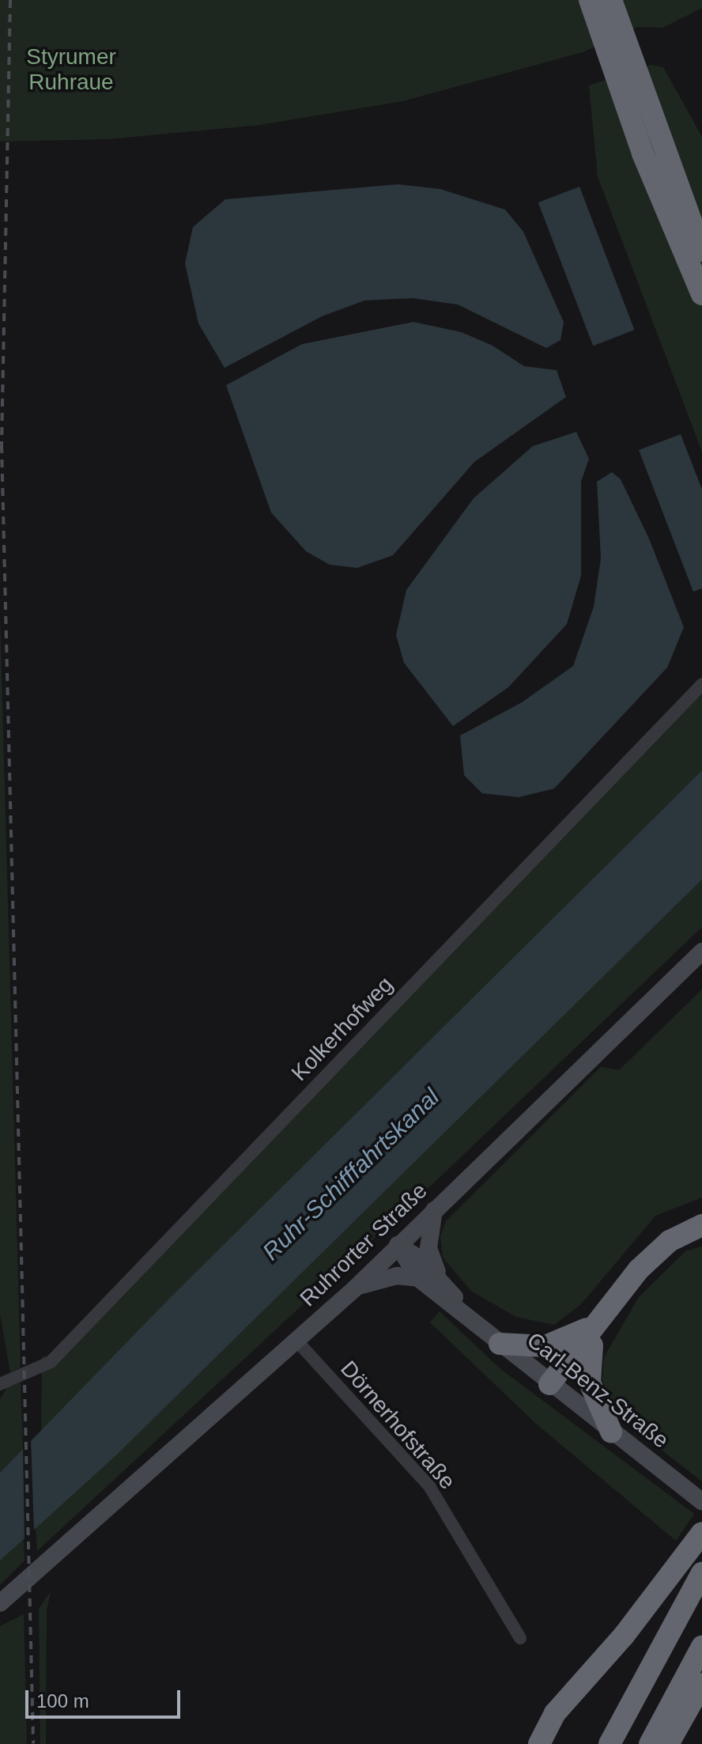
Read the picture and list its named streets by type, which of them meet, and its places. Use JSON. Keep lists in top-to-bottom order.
{
  "streets": {
    "main road": ["Ruhrorter Straße", "Carl-Benz-Straße"],
    "street": ["Kolkerhofweg", "Dörnerhofstraße"]
  },
  "crossings": [
    ["Ruhrorter Straße", "Carl-Benz-Straße"],
    ["Ruhrorter Straße", "Dörnerhofstraße"]
  ],
  "water": ["Ruhr-Schifffahrtskanal"],
  "parks": ["Styrumer Ruhraue"],
  "scale_bar": "100 m"
}
